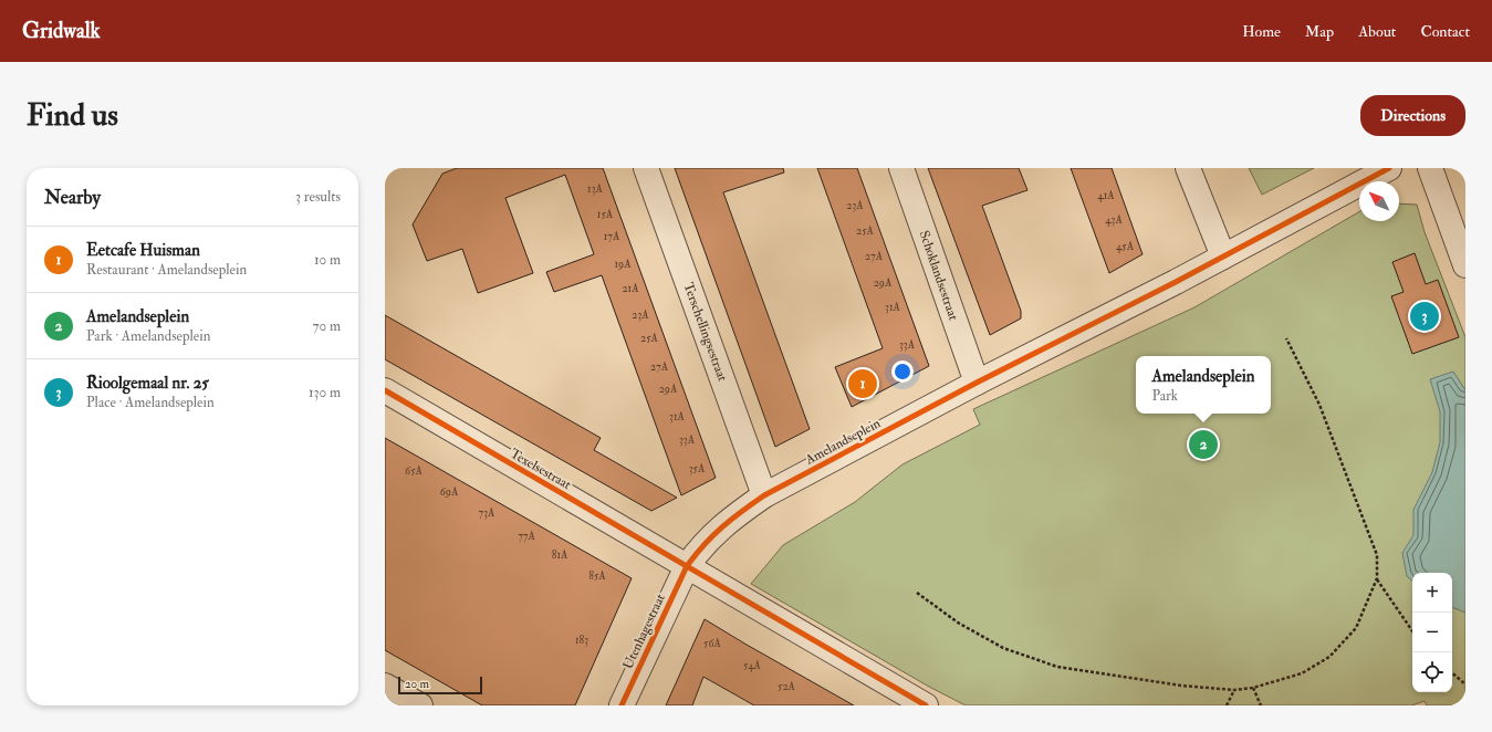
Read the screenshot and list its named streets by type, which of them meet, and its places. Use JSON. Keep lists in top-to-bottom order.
{
  "streets": {
    "street": [
      "Schoklandsestraat",
      "Terschellingsestraat",
      "Amelandseplein",
      "Texelsestraat",
      "Utenhagestraat"
    ]
  },
  "crossings": [
    ["Schoklandsestraat", "Amelandseplein"],
    ["Terschellingsestraat", "Amelandseplein"],
    ["Amelandseplein", "Texelsestraat"],
    ["Amelandseplein", "Utenhagestraat"],
    ["Texelsestraat", "Utenhagestraat"]
  ],
  "house_numbers": [
    "13A",
    "41A",
    "23A",
    "15A",
    "43A",
    "25A",
    "17A",
    "45A",
    "27A",
    "19A",
    "29A",
    "21A",
    "31A",
    "23A",
    "25A",
    "33A",
    "27A",
    "29A",
    "31A",
    "33A",
    "35A",
    "65A",
    "69A",
    "73A",
    "77A",
    "81A",
    "85A",
    "183",
    "56A",
    "54A",
    "52A"
  ],
  "scale_bar": "20 m",
  "north": "top left",
  "page": {
    "header": "Gridwalk",
    "nav": [
      "Home",
      "Map",
      "About",
      "Contact"
    ],
    "buttons": "Directions",
    "title": "Find us",
    "heading": ["Nearby", "3 results"],
    "list": [
      {
        "mark": "1",
        "name": "Eetcafe Huisman",
        "note": "Restaurant · Amelandseplein",
        "value": "10 m"
      },
      {
        "mark": "2",
        "name": "Amelandseplein",
        "note": "Park · Amelandseplein",
        "value": "70 m"
      },
      {
        "mark": "3",
        "name": "Rioolgemaal nr. 25",
        "note": "Place · Amelandseplein",
        "value": "130 m"
      }
    ],
    "pins": ["3", "1", "2"],
    "popup": ["Amelandseplein", "Park"],
    "map_buttons": ["+", "−"],
    "scale": "20 m"
  }
}
